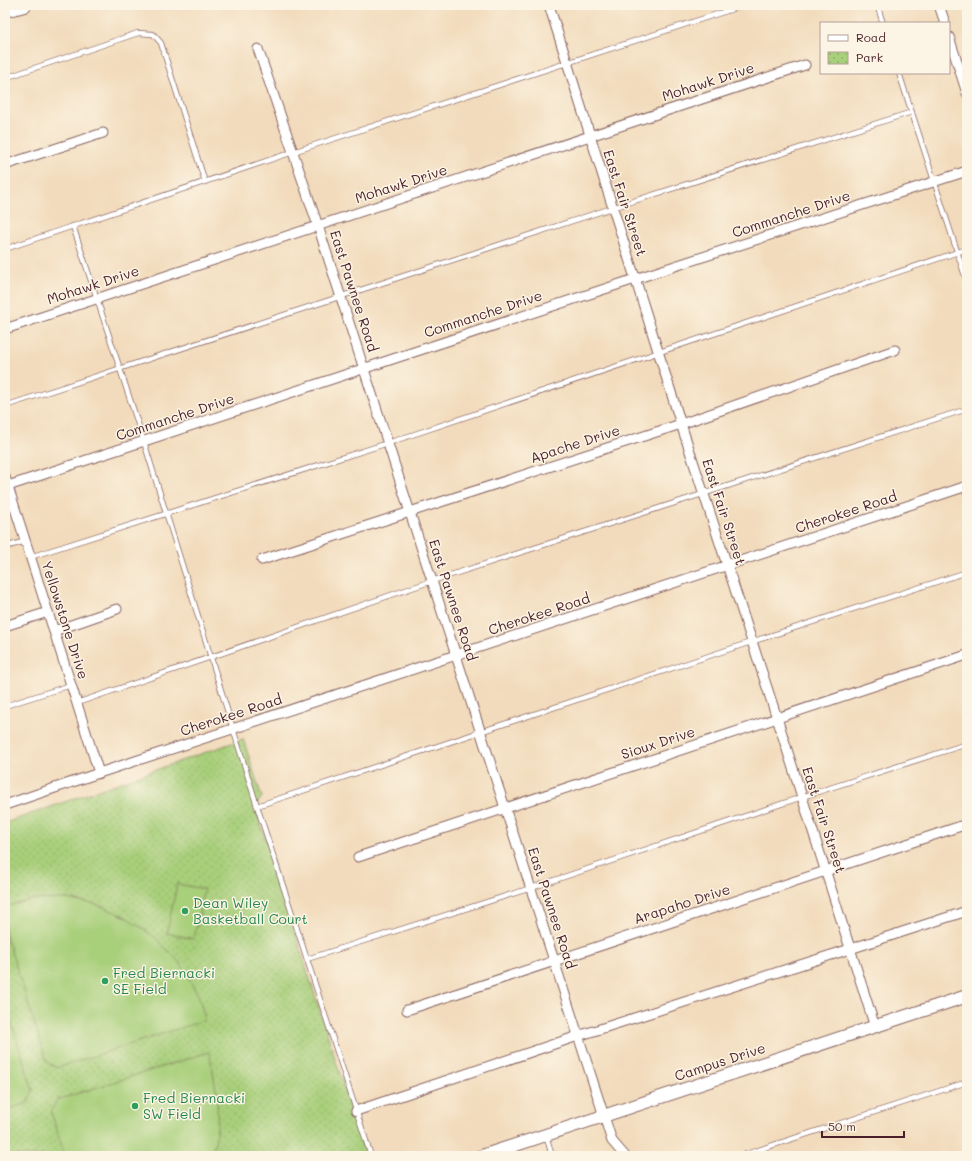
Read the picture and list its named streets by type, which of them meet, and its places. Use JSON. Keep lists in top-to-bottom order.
{
  "streets": {
    "main road": ["Campus Drive"],
    "street": [
      "Mohawk Drive",
      "East Fair Street",
      "Commanche Drive",
      "East Pawnee Road",
      "Apache Drive",
      "Cherokee Road",
      "Yellowstone Drive",
      "Sioux Drive",
      "Arapaho Drive"
    ]
  },
  "crossings": [
    ["Mohawk Drive", "East Fair Street"],
    ["Mohawk Drive", "East Pawnee Road"],
    ["East Fair Street", "Commanche Drive"],
    ["East Fair Street", "Apache Drive"],
    ["East Fair Street", "Cherokee Road"],
    ["East Fair Street", "Sioux Drive"],
    ["East Fair Street", "Arapaho Drive"],
    ["East Fair Street", "Campus Drive"],
    ["Commanche Drive", "East Pawnee Road"],
    ["Commanche Drive", "Yellowstone Drive"],
    ["East Pawnee Road", "Apache Drive"],
    ["East Pawnee Road", "Cherokee Road"],
    ["East Pawnee Road", "Sioux Drive"],
    ["East Pawnee Road", "Arapaho Drive"],
    ["East Pawnee Road", "Campus Drive"],
    ["Cherokee Road", "Yellowstone Drive"]
  ],
  "places": ["Dean Wiley Basketball Court", "Fred Biernacki SE Field", "Fred Biernacki SW Field"],
  "legend": ["Road", "Park"],
  "scale_bar": "50 m"
}
